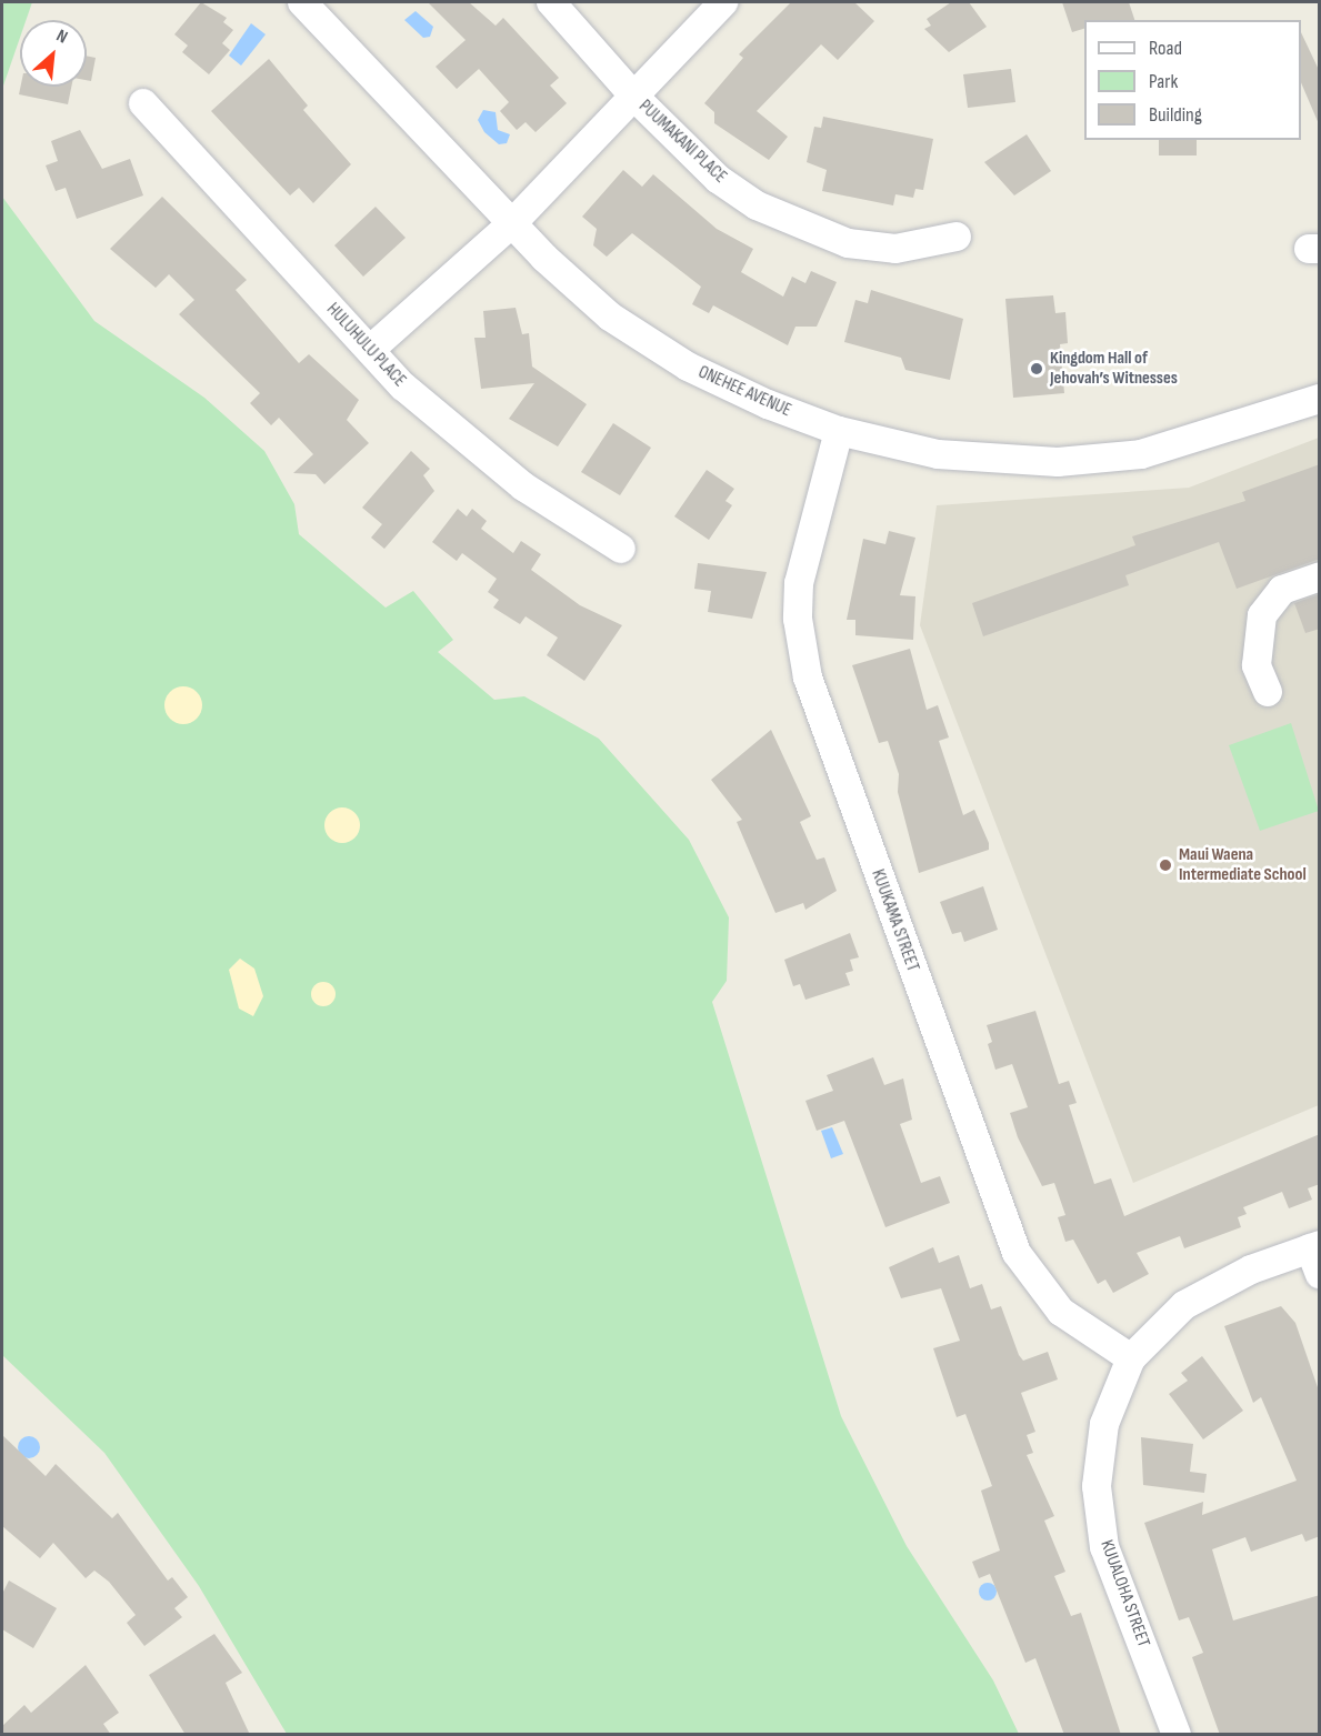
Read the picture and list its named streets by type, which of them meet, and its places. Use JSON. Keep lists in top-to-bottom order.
{
  "streets": {
    "street": [
      "PUUMAKANI PLACE",
      "HULUHULU PLACE",
      "ONEHEE AVENUE",
      "KUUKAMA STREET",
      "KUUALOHA STREET"
    ]
  },
  "crossings": [
    ["ONEHEE AVENUE", "KUUKAMA STREET"],
    ["KUUKAMA STREET", "KUUALOHA STREET"]
  ],
  "places": ["Kingdom Hall of Jehovah’s Witnesses", "Maui Waena Intermediate School"],
  "legend": ["Road", "Park", "Building"],
  "north": "top right"
}
